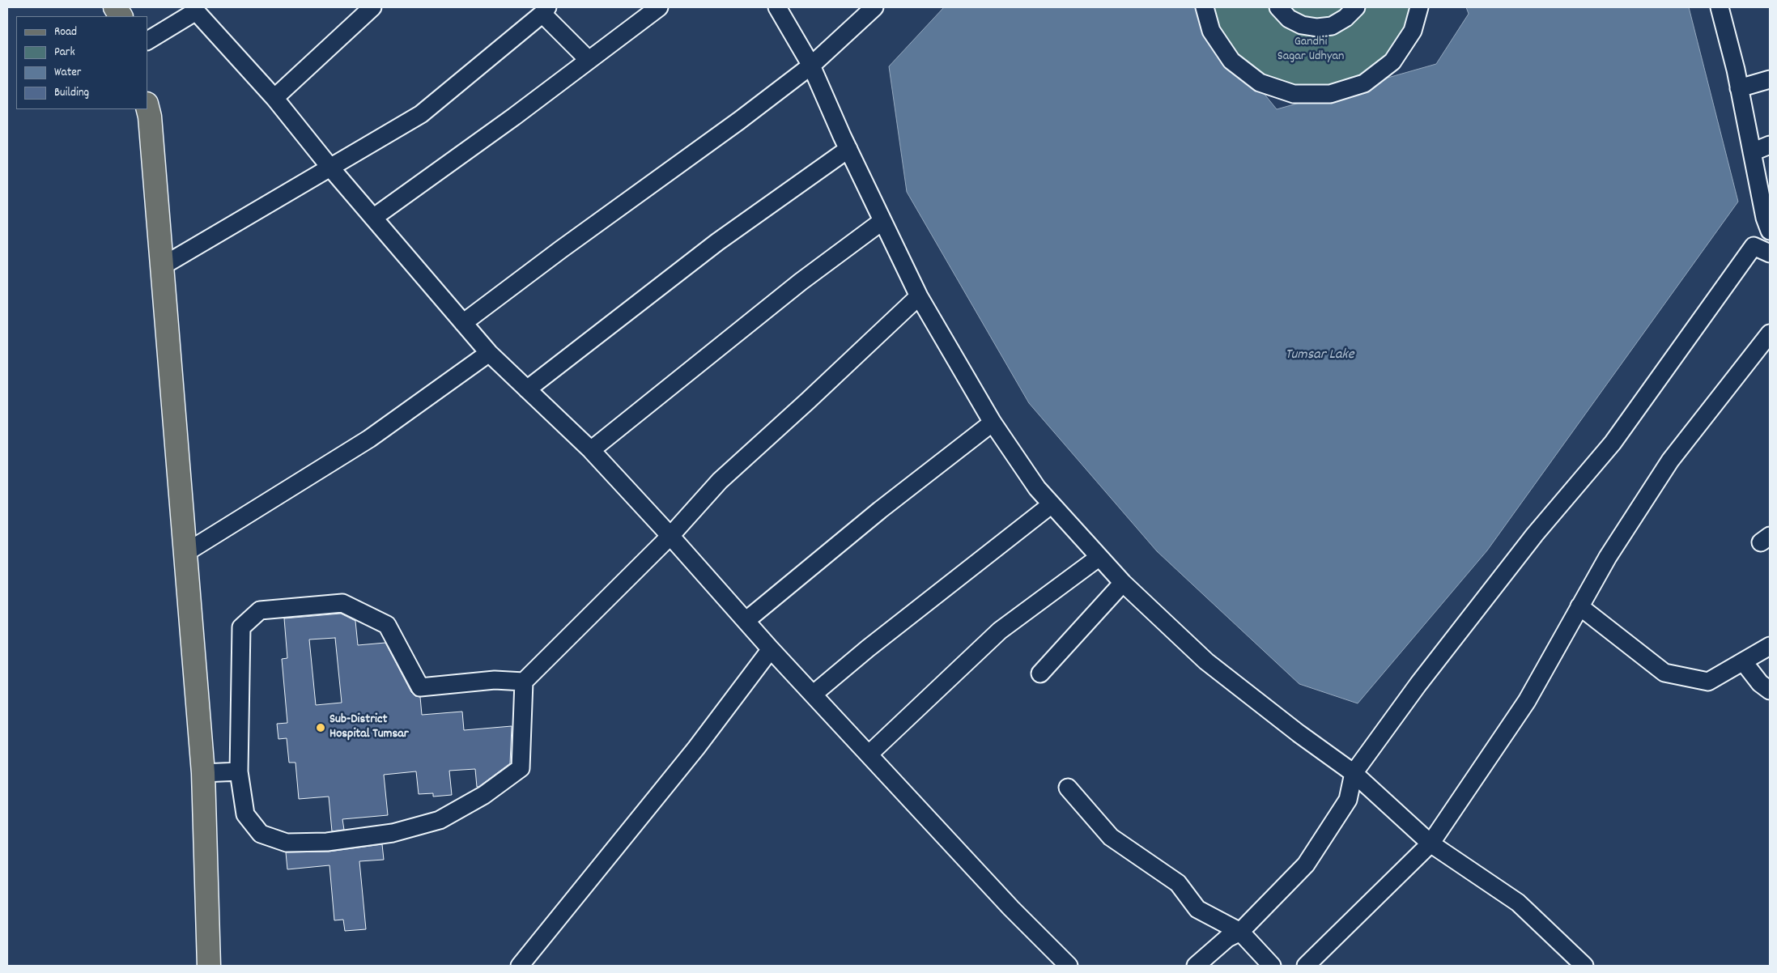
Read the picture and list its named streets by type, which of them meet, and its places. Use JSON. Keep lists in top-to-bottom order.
{
  "water": ["Tumsar Lake"],
  "parks": ["Gandhi Sagar Udhyan"],
  "places": ["Sub-District Hospital Tumsar"],
  "legend": [
    "Road",
    "Park",
    "Water",
    "Building"
  ]
}
